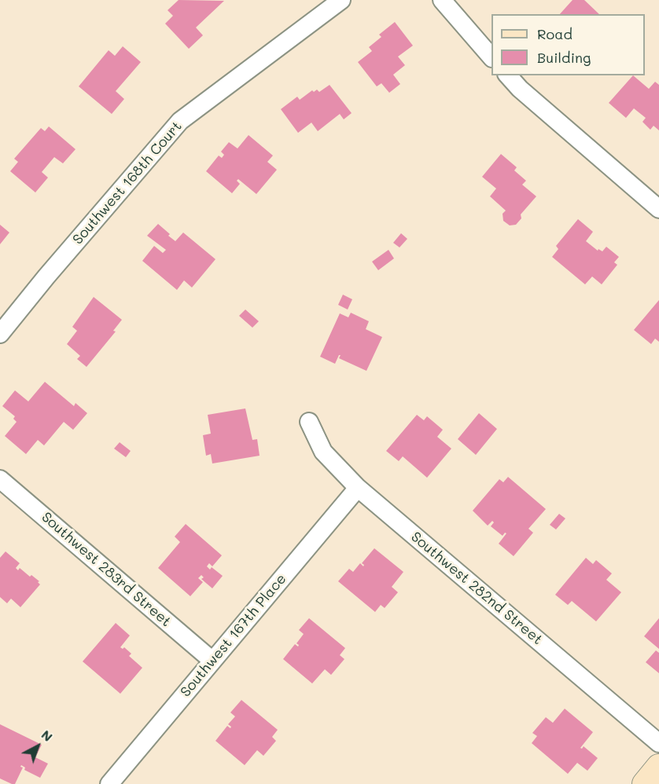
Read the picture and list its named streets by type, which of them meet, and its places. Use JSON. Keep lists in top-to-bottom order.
{
  "streets": {
    "street": [
      "Southwest 168th Court",
      "Southwest 283rd Street",
      "Southwest 282nd Street",
      "Southwest 167th Place"
    ]
  },
  "crossings": [
    ["Southwest 283rd Street", "Southwest 167th Place"],
    ["Southwest 282nd Street", "Southwest 167th Place"]
  ],
  "legend": ["Road", "Building"],
  "north": "top right"
}
